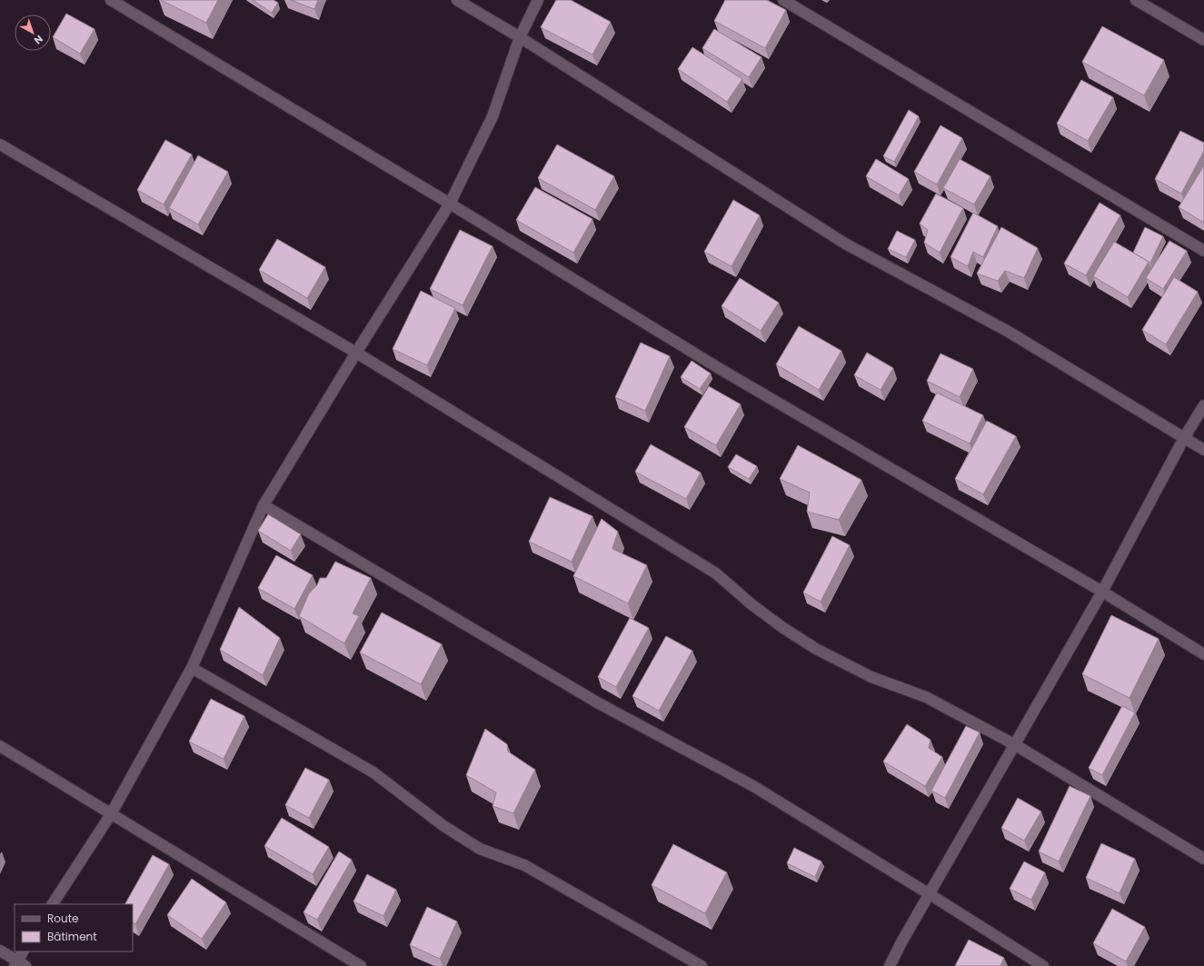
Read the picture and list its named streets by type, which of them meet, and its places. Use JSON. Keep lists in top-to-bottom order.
{
  "legend": ["Route", "Bâtiment"],
  "north": "bottom right"
}
